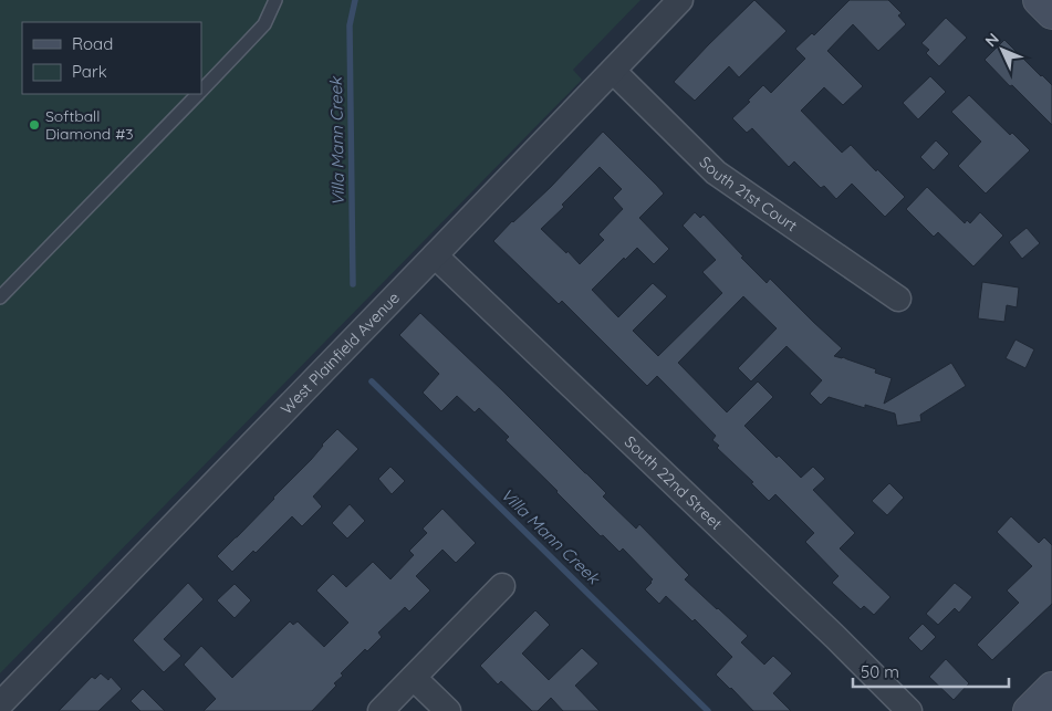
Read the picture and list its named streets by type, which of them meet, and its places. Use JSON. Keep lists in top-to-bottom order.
{
  "streets": {
    "street": ["South 21st Court", "West Plainfield Avenue", "South 22nd Street"]
  },
  "crossings": [
    ["South 21st Court", "West Plainfield Avenue"],
    ["West Plainfield Avenue", "South 22nd Street"]
  ],
  "water": ["Villa Mann Creek"],
  "places": ["Softball Diamond #3"],
  "legend": ["Road", "Park"],
  "scale_bar": "50 m",
  "north": "top left"
}
